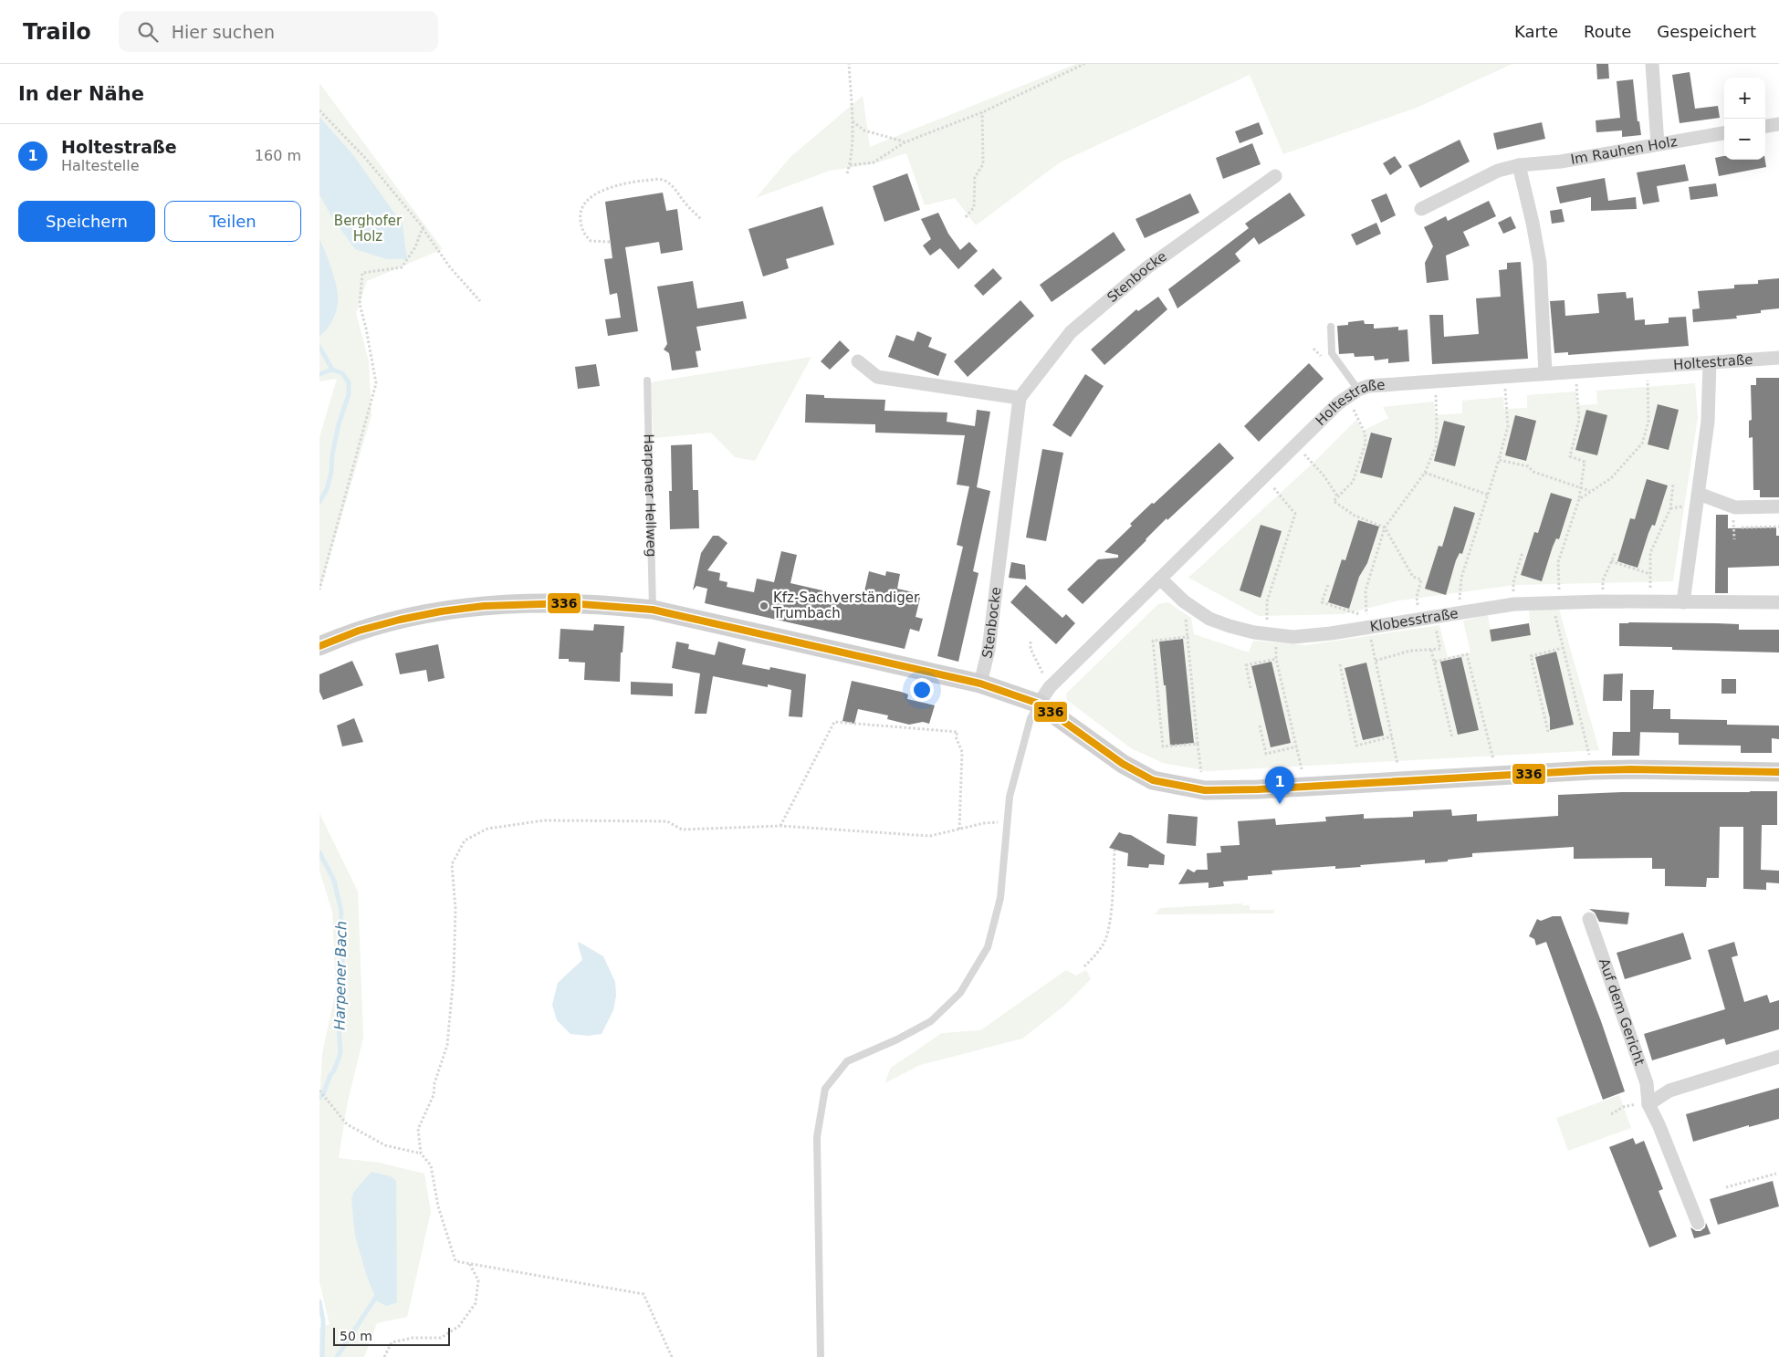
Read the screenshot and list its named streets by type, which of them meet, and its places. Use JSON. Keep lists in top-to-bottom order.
{
  "streets": {
    "street": [
      "Im Rauhen Holz",
      "Stenbocke",
      "Holtestraße",
      "Klobesstraße",
      "Auf dem Gericht"
    ],
    "lane": ["Harpener Hellweg"]
  },
  "crossings": [
    ["Holtestraße", "Klobesstraße"]
  ],
  "water": ["Harpener Bach"],
  "parks": ["Berghofer Holz"],
  "places": ["Kfz-Sachverständiger Trumbach"],
  "lines": ["transit line 336"],
  "scale_bar": "50 m",
  "page": {
    "header": "Trailo",
    "search": "Hier suchen",
    "nav": ["Karte", "Route", "Gespeichert"],
    "heading": "In der Nähe",
    "map_buttons": ["+", "−"],
    "list": [
      {
        "mark": "1",
        "name": "Holtestraße",
        "note": "Haltestelle",
        "value": "160 m"
      }
    ],
    "buttons": ["Speichern", "Teilen"],
    "pins": "1",
    "scale": "50 m"
  }
}
